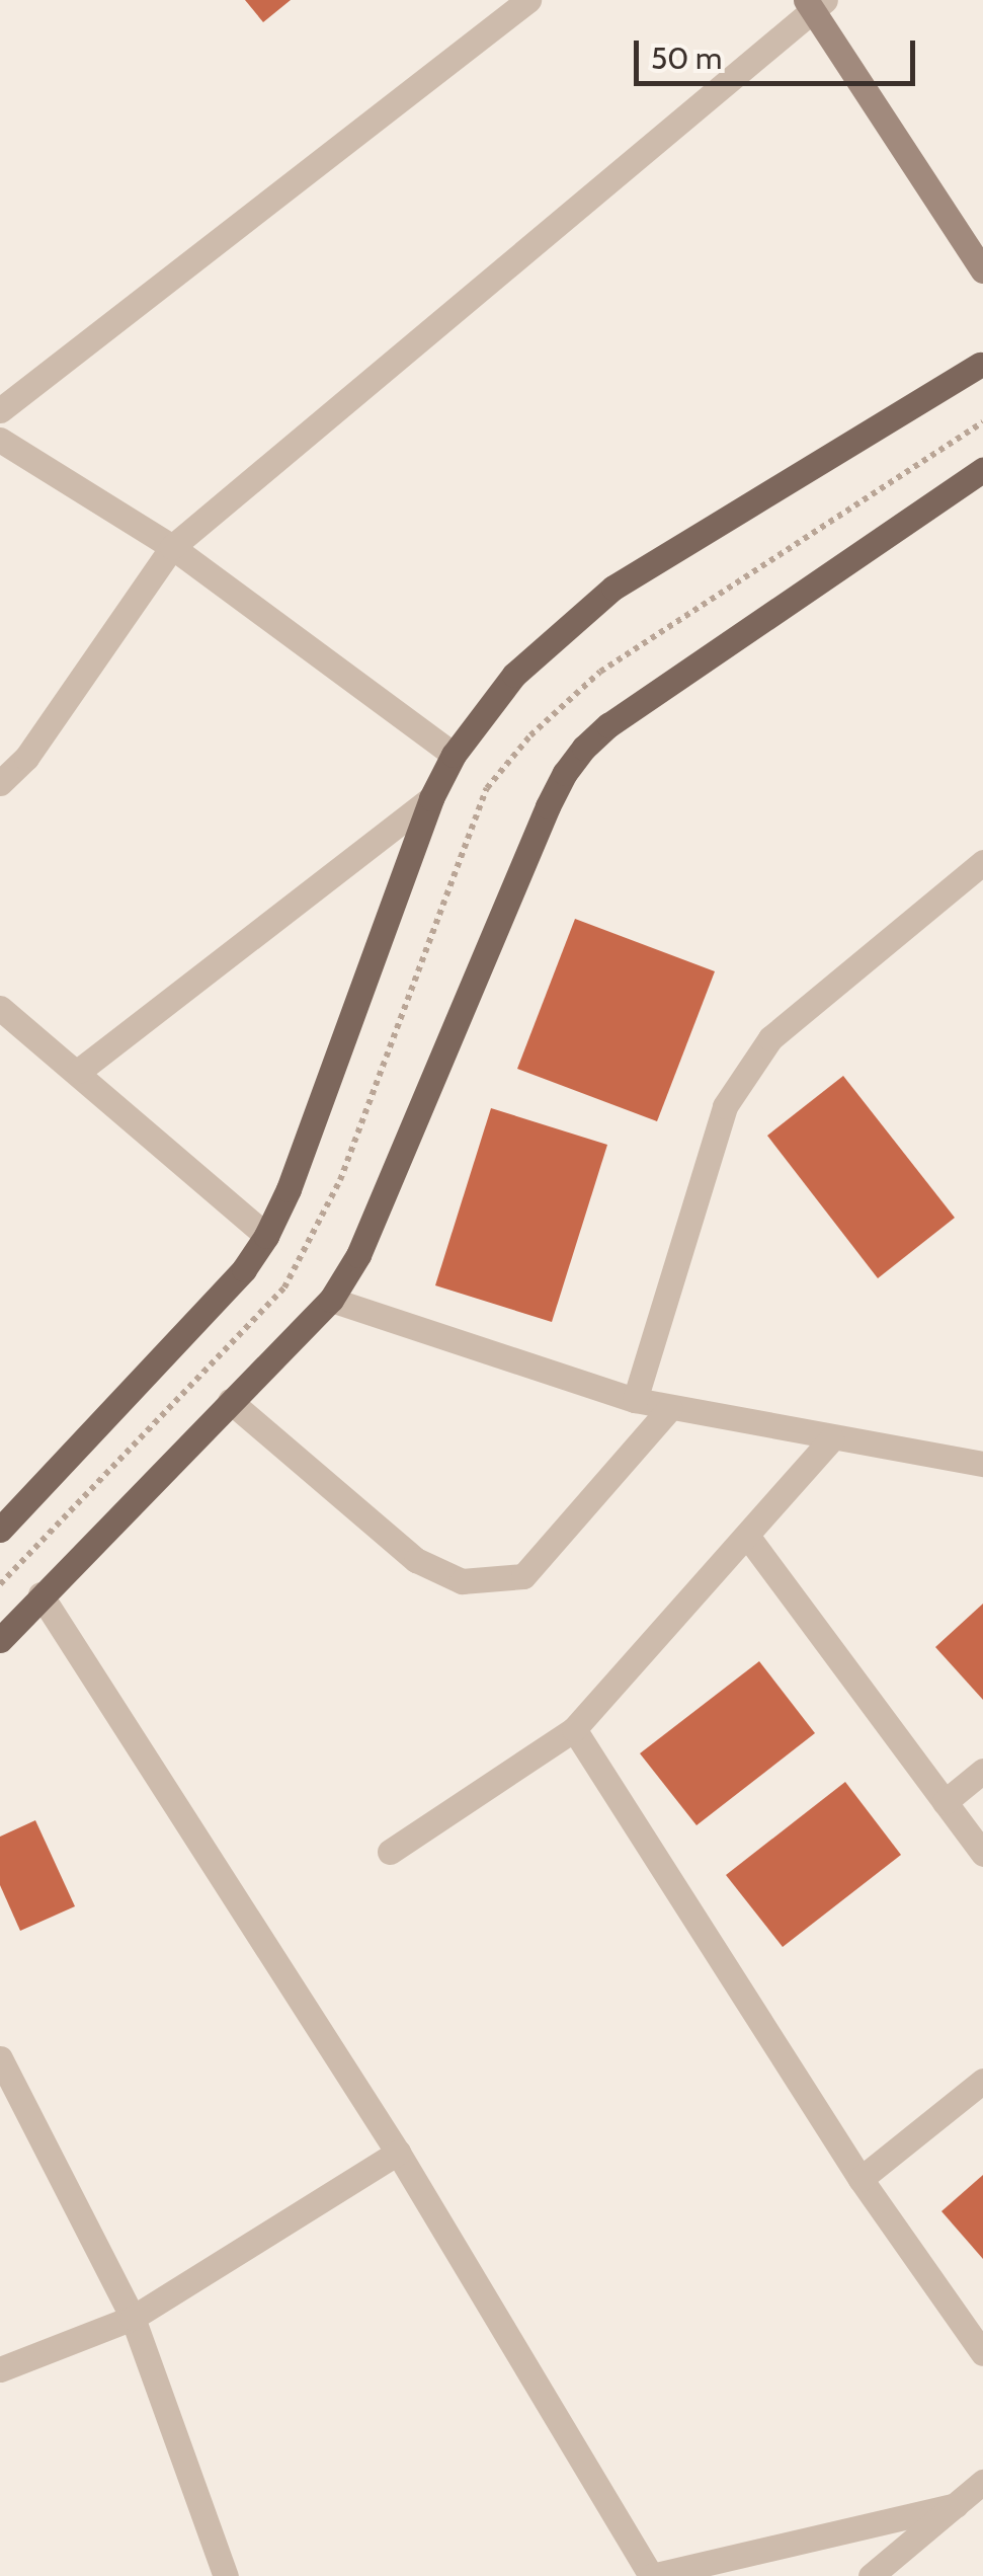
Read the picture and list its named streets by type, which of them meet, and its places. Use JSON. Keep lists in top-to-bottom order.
{
  "scale_bar": "50 m"
}
